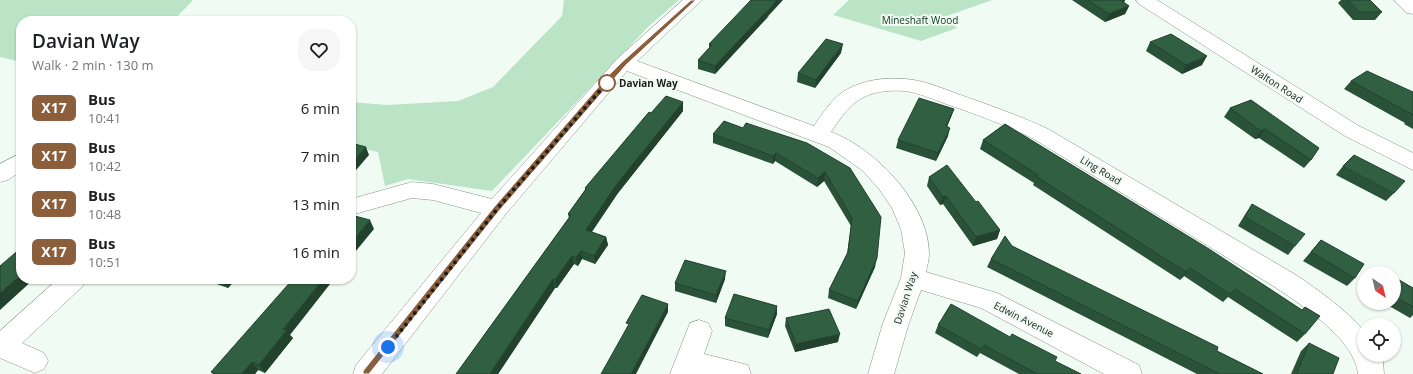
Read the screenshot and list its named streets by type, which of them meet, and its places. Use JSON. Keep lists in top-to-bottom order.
{
  "streets": {
    "street": [
      "Walton Road",
      "Ling Road",
      "Davian Way",
      "Edwin Avenue"
    ]
  },
  "crossings": [
    ["Ling Road", "Davian Way"],
    ["Davian Way", "Edwin Avenue"]
  ],
  "parks": ["Mineshaft Wood"],
  "places": ["Davian Way"],
  "lines": ["bus line X17"],
  "north": "bottom right",
  "page": {
    "heading": ["Davian Way", "Walk · 2 min · 130 m"],
    "list": [
      {
        "mark": "X17",
        "name": "Bus",
        "note": "10:41",
        "value": "6 min"
      },
      {
        "mark": "X17",
        "name": "Bus",
        "note": "10:42",
        "value": "7 min"
      },
      {
        "mark": "X17",
        "name": "Bus",
        "note": "10:48",
        "value": "13 min"
      },
      {
        "mark": "X17",
        "name": "Bus",
        "note": "10:51",
        "value": "16 min"
      }
    ]
  }
}
